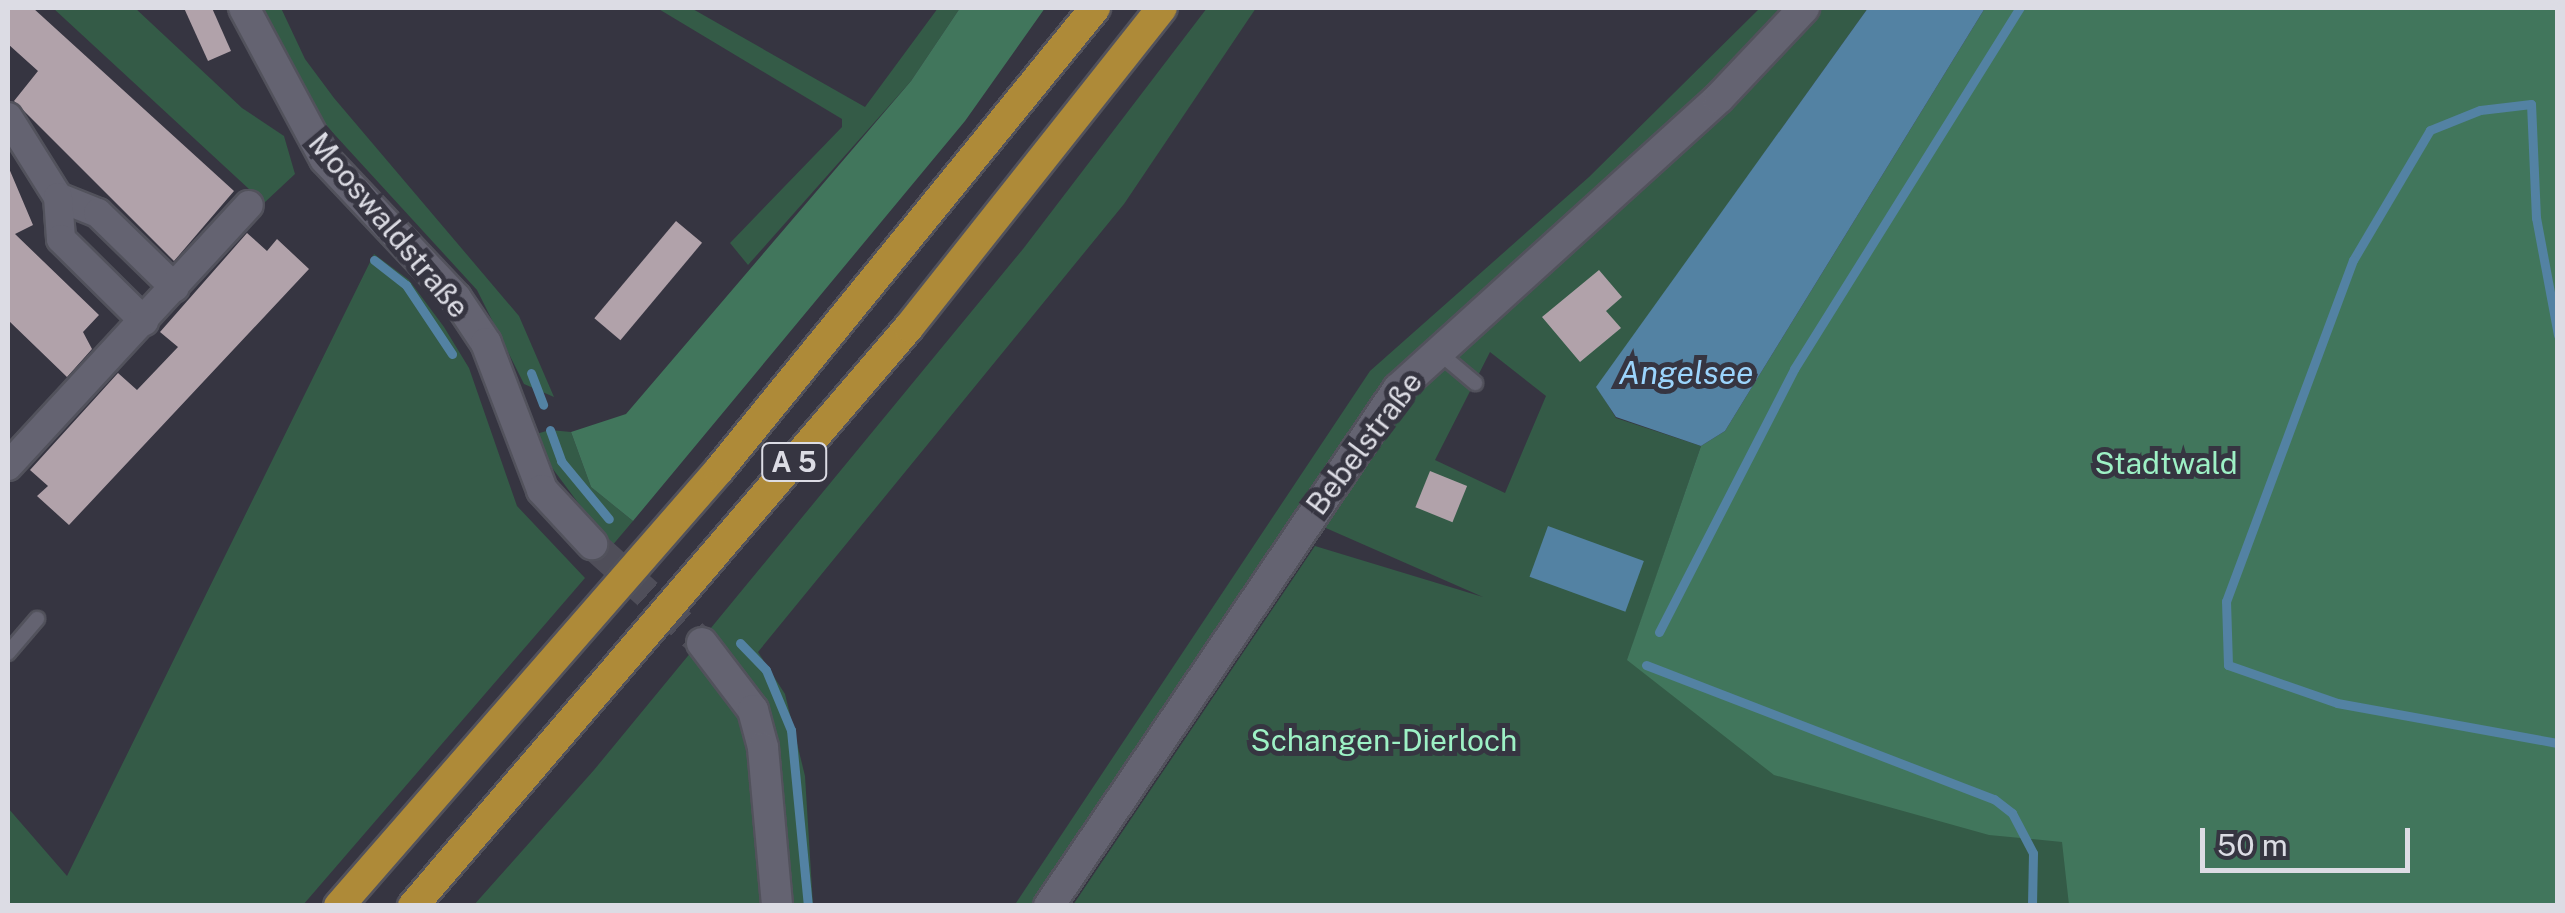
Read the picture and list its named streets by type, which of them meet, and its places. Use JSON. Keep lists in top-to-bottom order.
{
  "streets": {
    "highway": ["A 5"],
    "street": ["Mooswaldstraße", "Bebelstraße"]
  },
  "water": ["Angelsee"],
  "parks": ["Stadtwald", "Schangen-Dierloch"],
  "scale_bar": "50 m"
}
